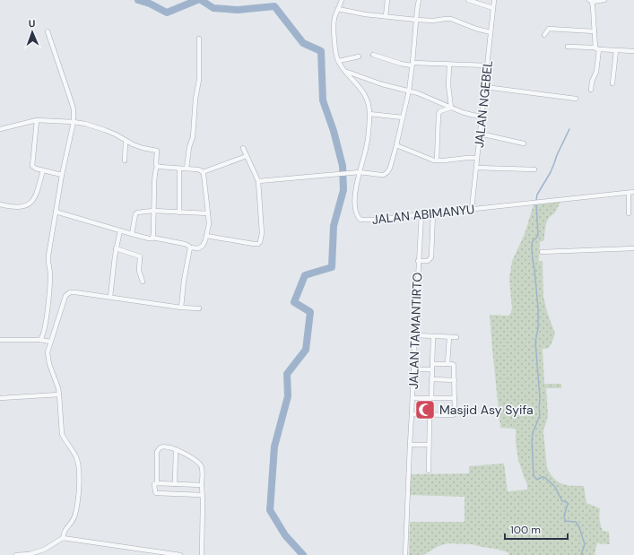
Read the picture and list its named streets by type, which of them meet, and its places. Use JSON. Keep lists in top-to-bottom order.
{
  "streets": {
    "street": ["JALAN NGEBEL", "JALAN ABIMANYU", "JALAN TAMANTIRTO"]
  },
  "crossings": [
    ["JALAN NGEBEL", "JALAN ABIMANYU"],
    ["JALAN ABIMANYU", "JALAN TAMANTIRTO"]
  ],
  "places": {
    "mosque": ["Masjid Asy Syifa"]
  },
  "scale_bar": "100 m",
  "north": "top"
}
